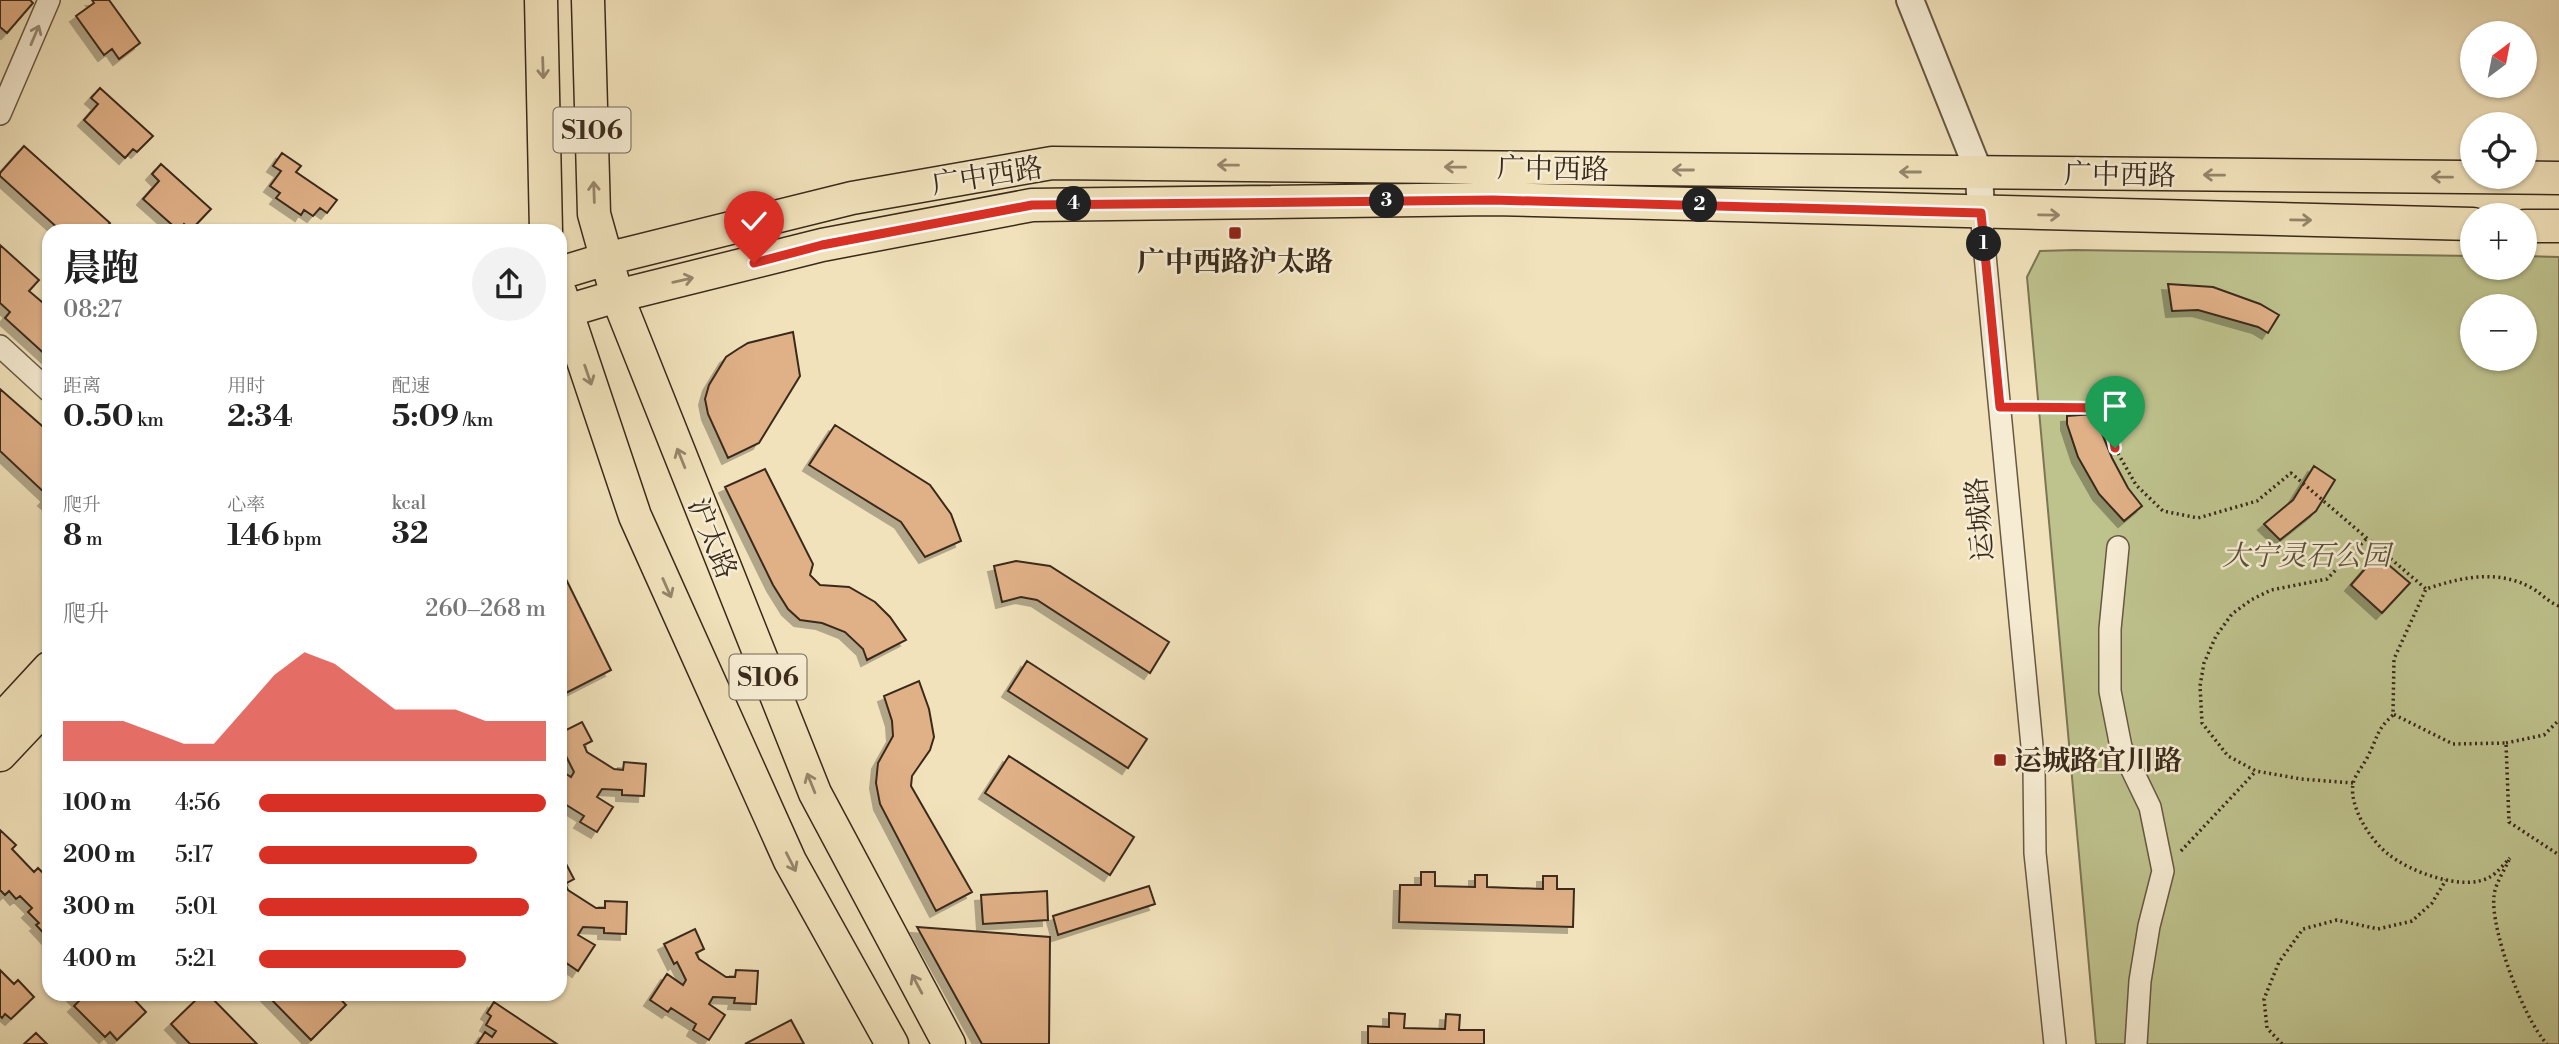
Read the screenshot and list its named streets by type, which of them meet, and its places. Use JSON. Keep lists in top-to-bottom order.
{
  "streets": {
    "main road": ["S106", "广中西路", "沪太路"],
    "street": ["运城路"]
  },
  "crossings": [
    ["广中西路", "运城路"],
    ["广中西路", "沪太路"]
  ],
  "parks": ["大宁灵石公园"],
  "places": {
    "transit": ["广中西路沪太路", "运城路宜川路"]
  },
  "north": "top right",
  "page": {
    "map_buttons": ["+", "−"],
    "pins": [
      "3",
      "4",
      "2",
      "1"
    ],
    "heading": ["晨跑", "08:27"],
    "stats": [
      ["距离", "0.50 km"],
      ["用时", "2:34"],
      ["配速", "5:09 /km"],
      ["爬升", "8 m"],
      ["心率", "146 bpm"],
      ["kcal", "32"]
    ],
    "chart": ["爬升", "260–268 m"],
    "list": [
      {
        "name": "100 m",
        "note": "4:56"
      },
      {
        "name": "200 m",
        "note": "5:17"
      },
      {
        "name": "300 m",
        "note": "5:01"
      },
      {
        "name": "400 m",
        "note": "5:21"
      }
    ]
  }
}
